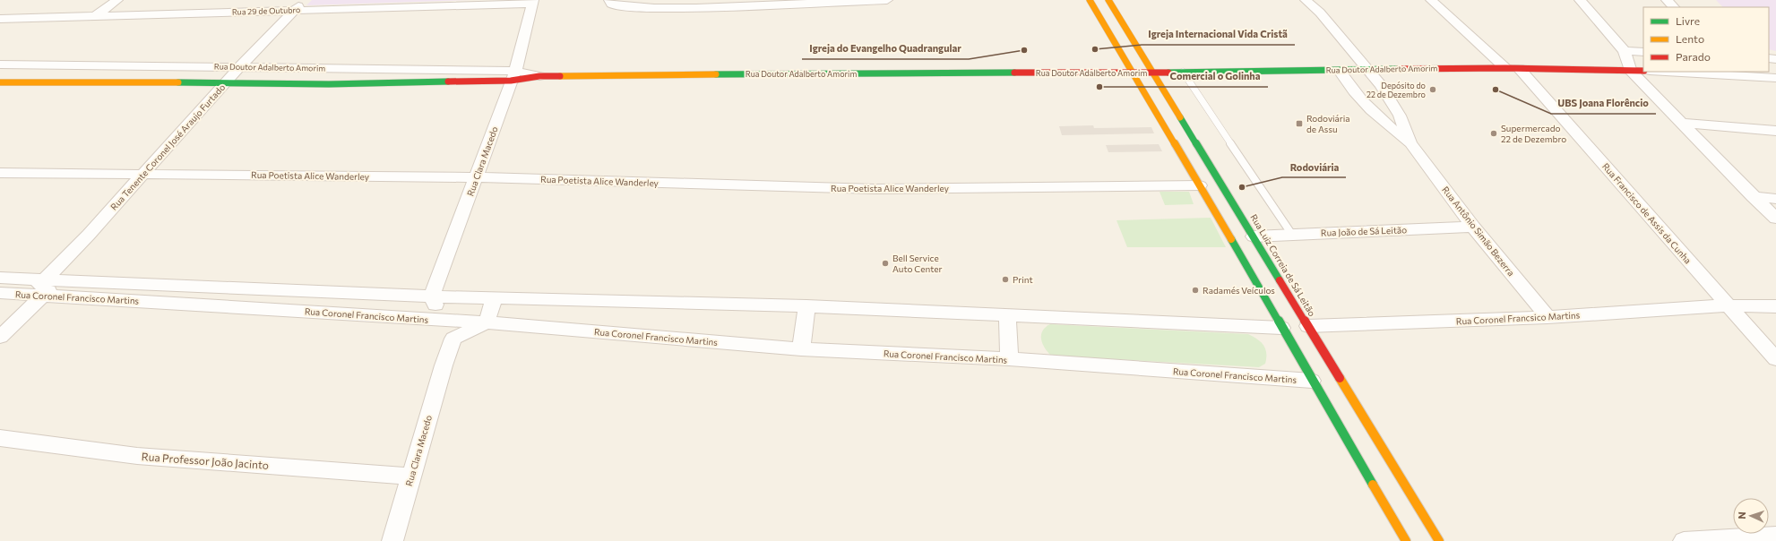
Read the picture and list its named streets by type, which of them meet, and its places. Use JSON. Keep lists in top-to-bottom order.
{
  "streets": {
    "street": [
      "Rua 29 de Outubro",
      "Rua Doutor Adalberto Amorim",
      "Rua Tenente Coronel José Araujo Furtado",
      "Rua Clara Macedo",
      "Rua Poetista Alice Wanderley",
      "Rua Francisco de Assis da Cunha",
      "Rua João de Sá Leitão",
      "Rua Antônio Simão Bezerra",
      "Rua Luiz Correia de Sá Leitão",
      "Rua Coronel Francisco Martins",
      "Rua Coronel Francsico Martins",
      "Rua Professor João Jacinto"
    ]
  },
  "crossings": [
    ["Rua 29 de Outubro", "Rua Tenente Coronel José Araujo Furtado"],
    ["Rua 29 de Outubro", "Rua Clara Macedo"],
    ["Rua Doutor Adalberto Amorim", "Rua Tenente Coronel José Araujo Furtado"],
    ["Rua Doutor Adalberto Amorim", "Rua Clara Macedo"],
    ["Rua Doutor Adalberto Amorim", "Rua Francisco de Assis da Cunha"],
    ["Rua Doutor Adalberto Amorim", "Rua Antônio Simão Bezerra"],
    ["Rua Doutor Adalberto Amorim", "Rua Luiz Correia de Sá Leitão"],
    ["Rua Tenente Coronel José Araujo Furtado", "Rua Poetista Alice Wanderley"],
    ["Rua Tenente Coronel José Araujo Furtado", "Rua Coronel Francisco Martins"],
    ["Rua Clara Macedo", "Rua Poetista Alice Wanderley"],
    ["Rua Clara Macedo", "Rua Coronel Francisco Martins"],
    ["Rua Clara Macedo", "Rua Professor João Jacinto"],
    ["Rua Francisco de Assis da Cunha", "Rua Coronel Francsico Martins"],
    ["Rua João de Sá Leitão", "Rua Antônio Simão Bezerra"],
    ["Rua João de Sá Leitão", "Rua Luiz Correia de Sá Leitão"],
    ["Rua Antônio Simão Bezerra", "Rua Coronel Francsico Martins"],
    ["Rua Luiz Correia de Sá Leitão", "Rua Coronel Francsico Martins"]
  ],
  "places": {
    "other": [
      "Igreja Internacional Vida Cristã",
      "Igreja do Evangelho Quadrangular",
      "Comercial o Golinha",
      "Depósito do 22 de Dezembro",
      "UBS Joana Florêncio",
      "Supermercado 22 de Dezembro",
      "Rodoviária",
      "Bell Service Auto Center",
      "Print",
      "Radamés Veículos"
    ],
    "transit": ["Rodoviária de Assu"]
  },
  "legend": ["Livre", "Lento", "Parado"],
  "north": "left"
}
